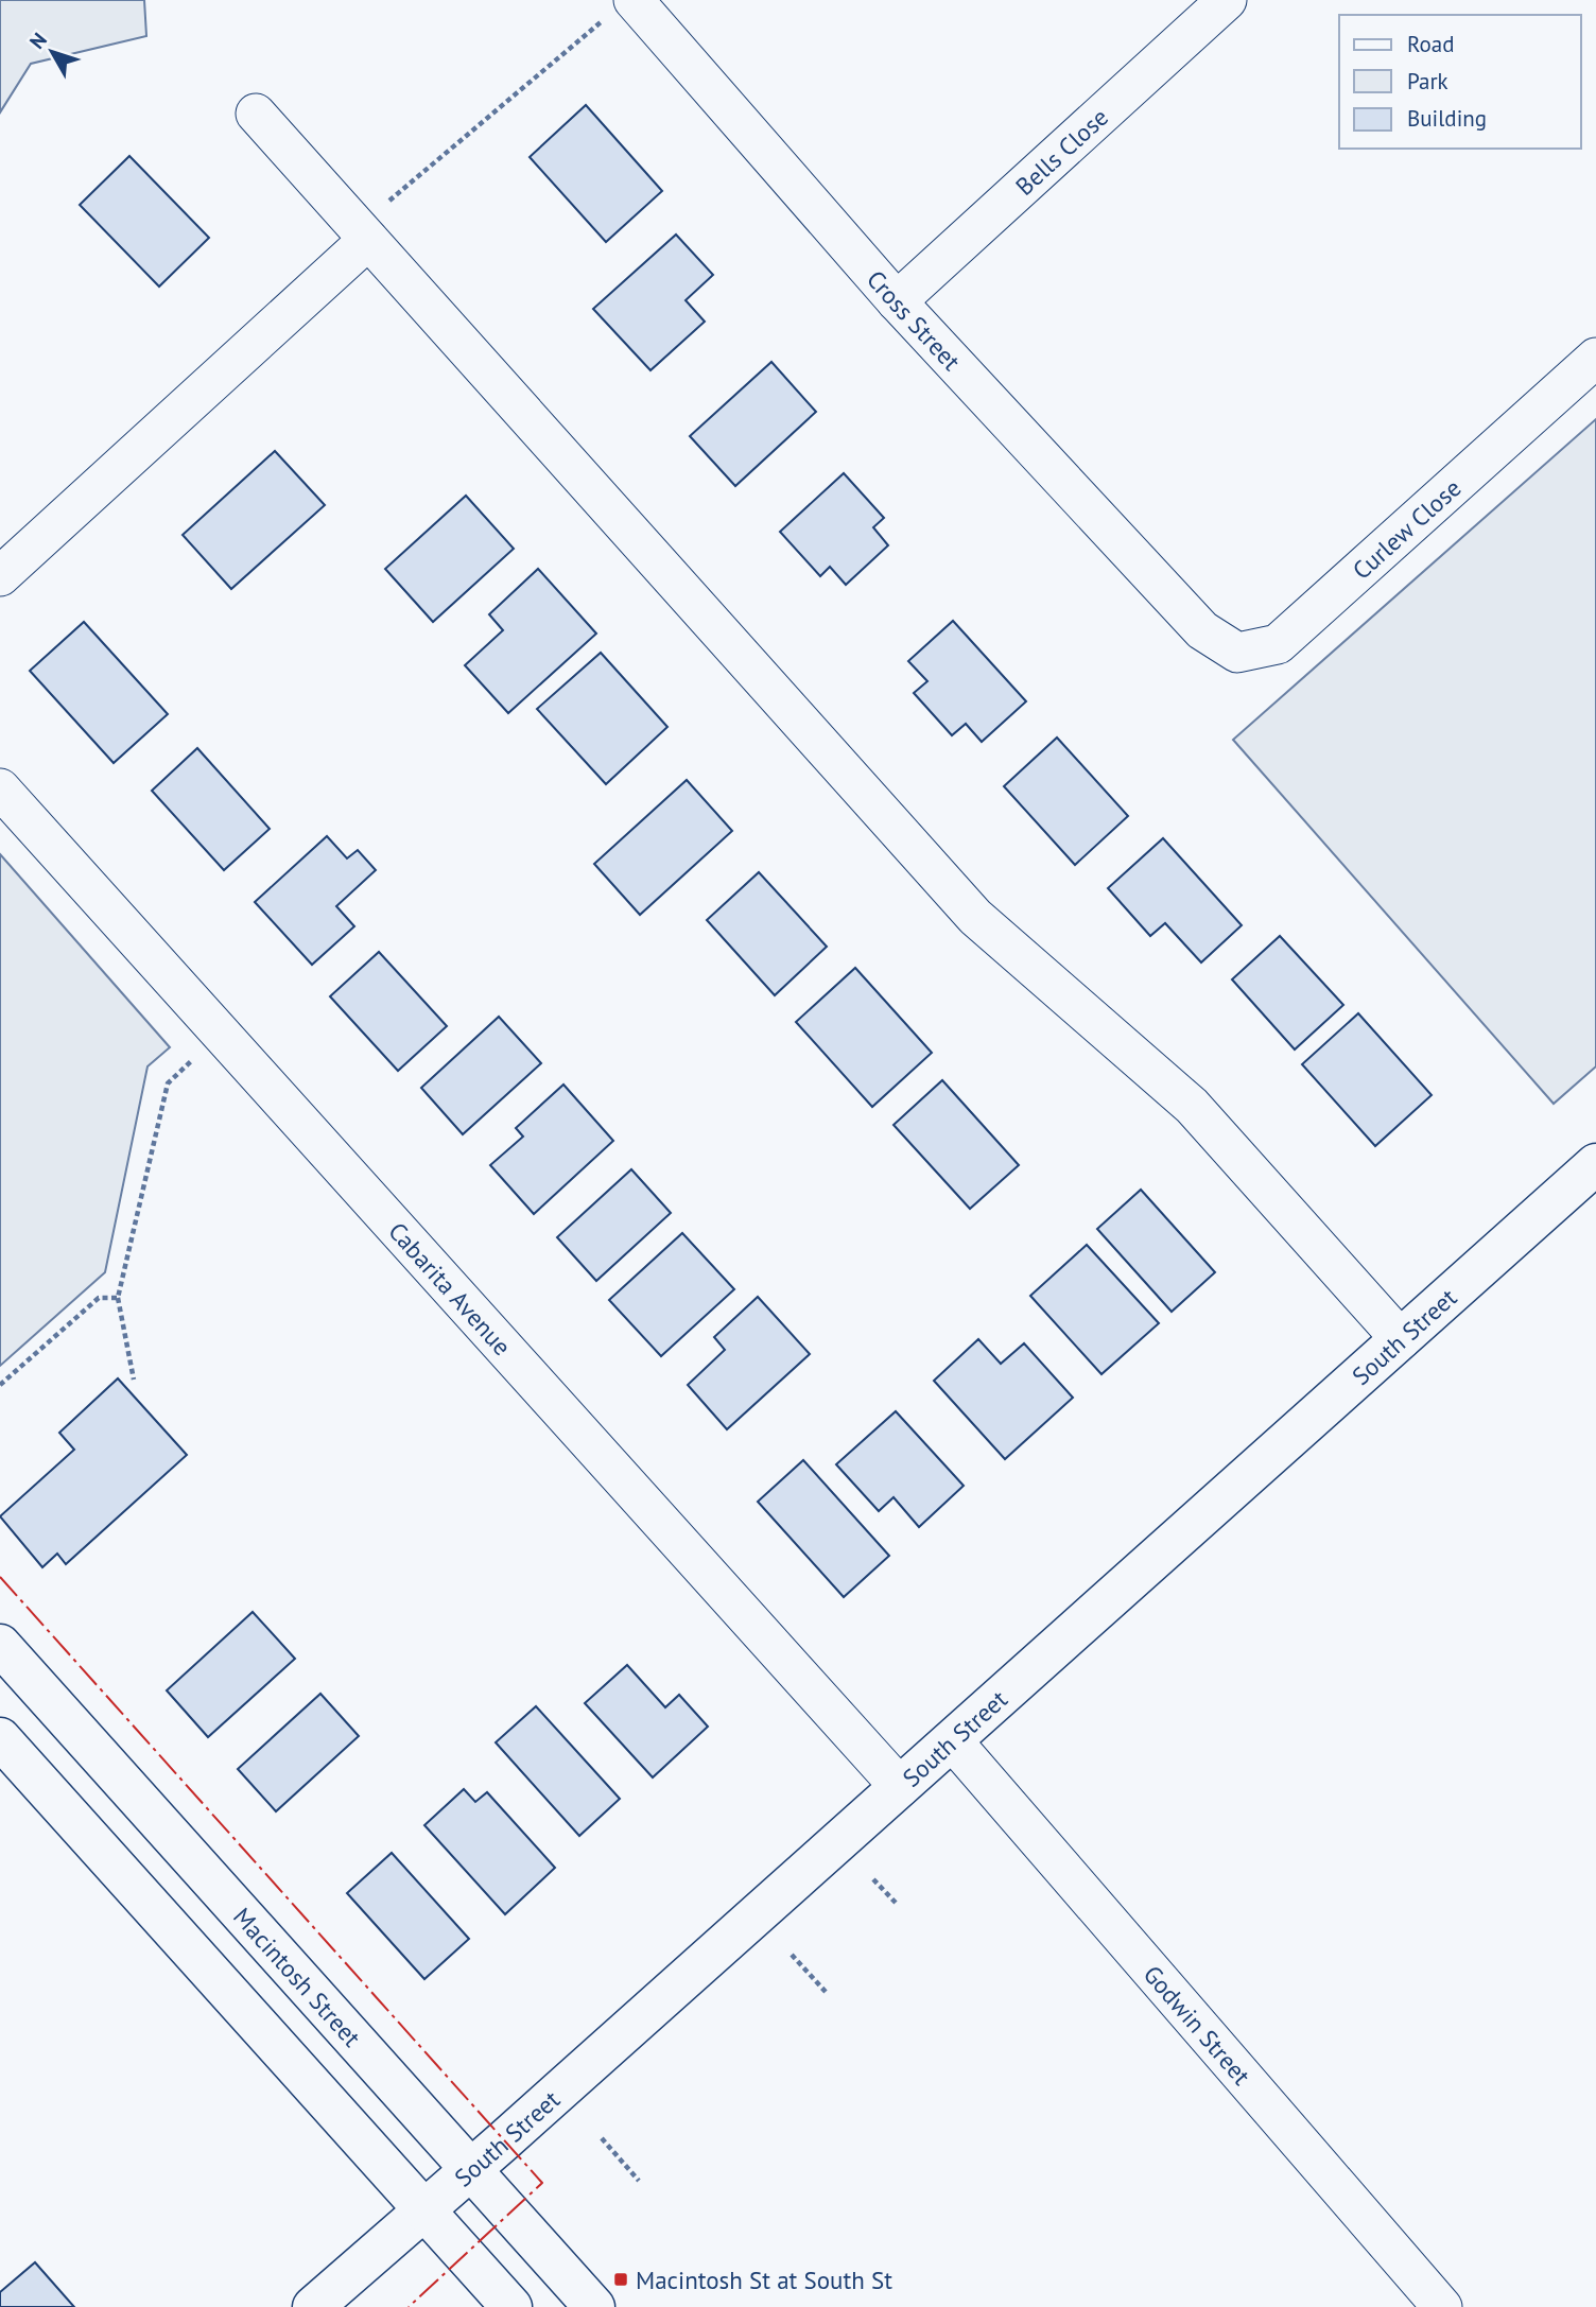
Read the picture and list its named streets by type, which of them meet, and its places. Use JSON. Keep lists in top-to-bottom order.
{
  "streets": {
    "street": [
      "Bells Close",
      "Cross Street",
      "Curlew Close",
      "Cabarita Avenue",
      "South Street",
      "Macintosh Street",
      "Godwin Street"
    ]
  },
  "crossings": [
    ["Bells Close", "Cross Street"],
    ["Cross Street", "Curlew Close"],
    ["Cabarita Avenue", "South Street"],
    ["South Street", "Macintosh Street"],
    ["South Street", "Godwin Street"]
  ],
  "places": {
    "transit": ["Macintosh St at South St"]
  },
  "legend": ["Road", "Park", "Building"],
  "north": "top left"
}
